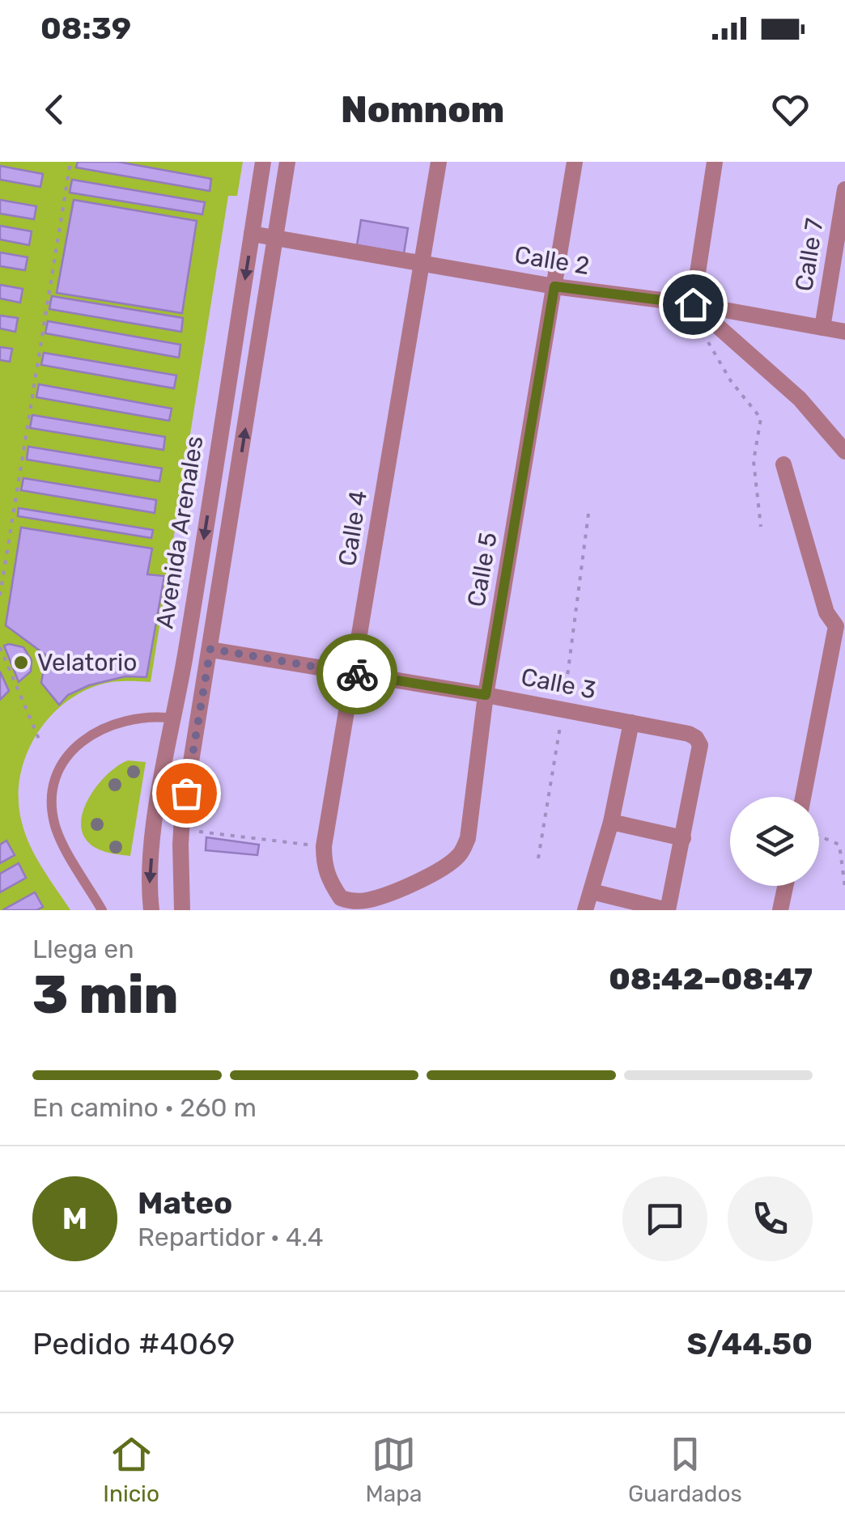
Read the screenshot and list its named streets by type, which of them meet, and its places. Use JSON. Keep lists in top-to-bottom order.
{
  "streets": {
    "street": [
      "Calle 7",
      "Calle 2",
      "Calle 4",
      "Avenida Arenales",
      "Calle 5",
      "Calle 3"
    ]
  },
  "crossings": [
    ["Calle 7", "Calle 2"],
    ["Calle 2", "Calle 4"],
    ["Calle 2", "Avenida Arenales"],
    ["Calle 2", "Calle 5"],
    ["Calle 4", "Calle 5"],
    ["Calle 4", "Calle 3"],
    ["Avenida Arenales", "Calle 3"],
    ["Calle 5", "Calle 3"]
  ],
  "places": ["Velatorio"],
  "page": {
    "status": "08:39",
    "header": "Nomnom",
    "heading": ["3 min", "Llega en", "08:42–08:47"],
    "panel": [
      "Mateo",
      "Repartidor · 4.4",
      "Pedido #4069",
      "S/44.50"
    ],
    "bar": "En camino · 260 m",
    "round": "M",
    "tabs": ["Inicio", "Mapa", "Guardados"]
  }
}
